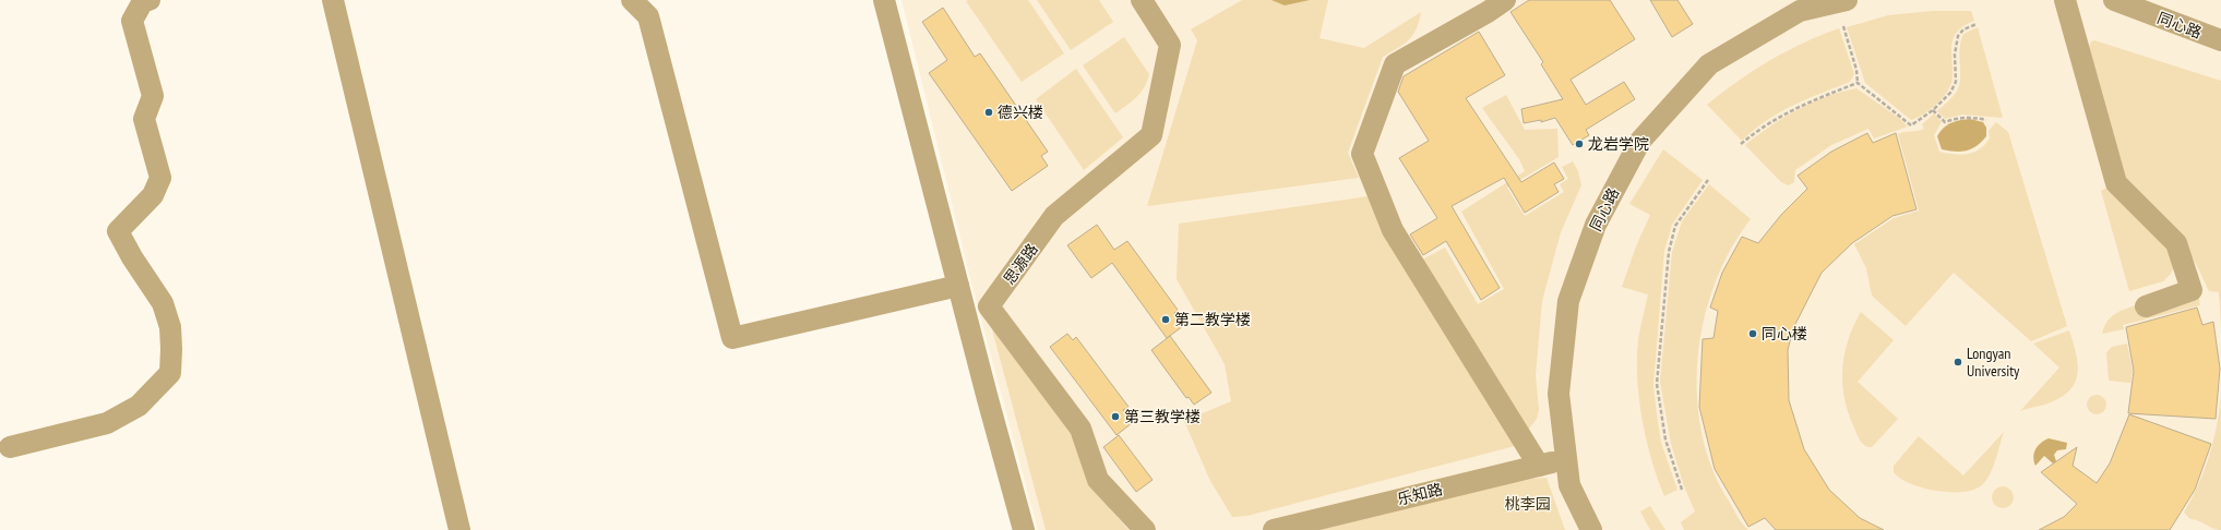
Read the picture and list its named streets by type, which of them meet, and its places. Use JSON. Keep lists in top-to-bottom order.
{
  "streets": {
    "street": ["同心路", "思源路", "乐知路"]
  },
  "crossings": [
    ["同心路", "乐知路"]
  ],
  "parks": ["桃李园"],
  "places": [
    "德兴楼",
    "龙岩学院",
    "第二教学楼",
    "同心楼",
    "Longyan University",
    "第三教学楼"
  ]
}
